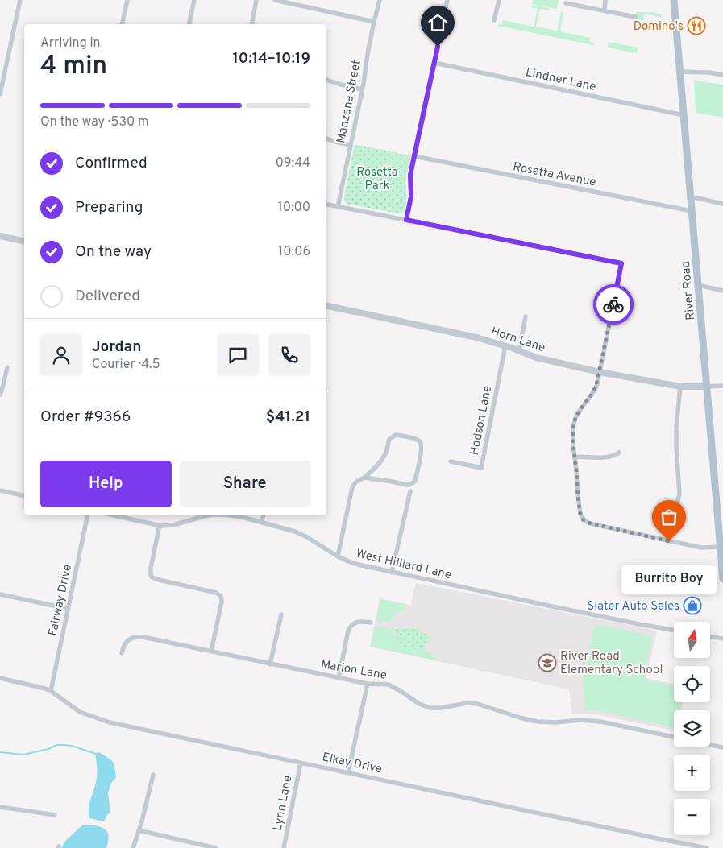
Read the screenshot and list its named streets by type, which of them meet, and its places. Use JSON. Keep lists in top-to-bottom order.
{
  "streets": {
    "main road": ["River Road"],
    "street": [
      "Lindner Lane",
      "Manzana Street",
      "Rosetta Avenue",
      "Horn Lane",
      "Hodson Lane",
      "West Hilliard Lane",
      "Fairway Drive",
      "Marion Lane",
      "Elkay Drive",
      "Lynn Lane"
    ]
  },
  "crossings": [
    ["Lindner Lane", "River Road"],
    ["Rosetta Avenue", "River Road"],
    ["River Road", "Horn Lane"],
    ["Horn Lane", "Hodson Lane"],
    ["Fairway Drive", "Elkay Drive"],
    ["Elkay Drive", "Lynn Lane"]
  ],
  "parks": ["Rosetta Park"],
  "places": {
    "restaurant": ["Domino's"],
    "other": ["Burrito Boy"],
    "shop": ["Slater Auto Sales"],
    "school or university": ["River Road Elementary School"]
  },
  "north": "top",
  "page": {
    "heading": ["4 min", "Arriving in", "10:14–10:19"],
    "panel": [
      "Jordan",
      "Courier · 4.5",
      "Order #9366",
      "$41.21"
    ],
    "bar": "On the way · 530 m",
    "list": [
      ["Confirmed", "09:44"],
      ["Preparing", "10:00"],
      ["On the way", "10:06"],
      "Delivered"
    ],
    "buttons": ["Help", "Share"],
    "bubble": "Burrito Boy",
    "map_buttons": ["+", "−"]
  }
}
